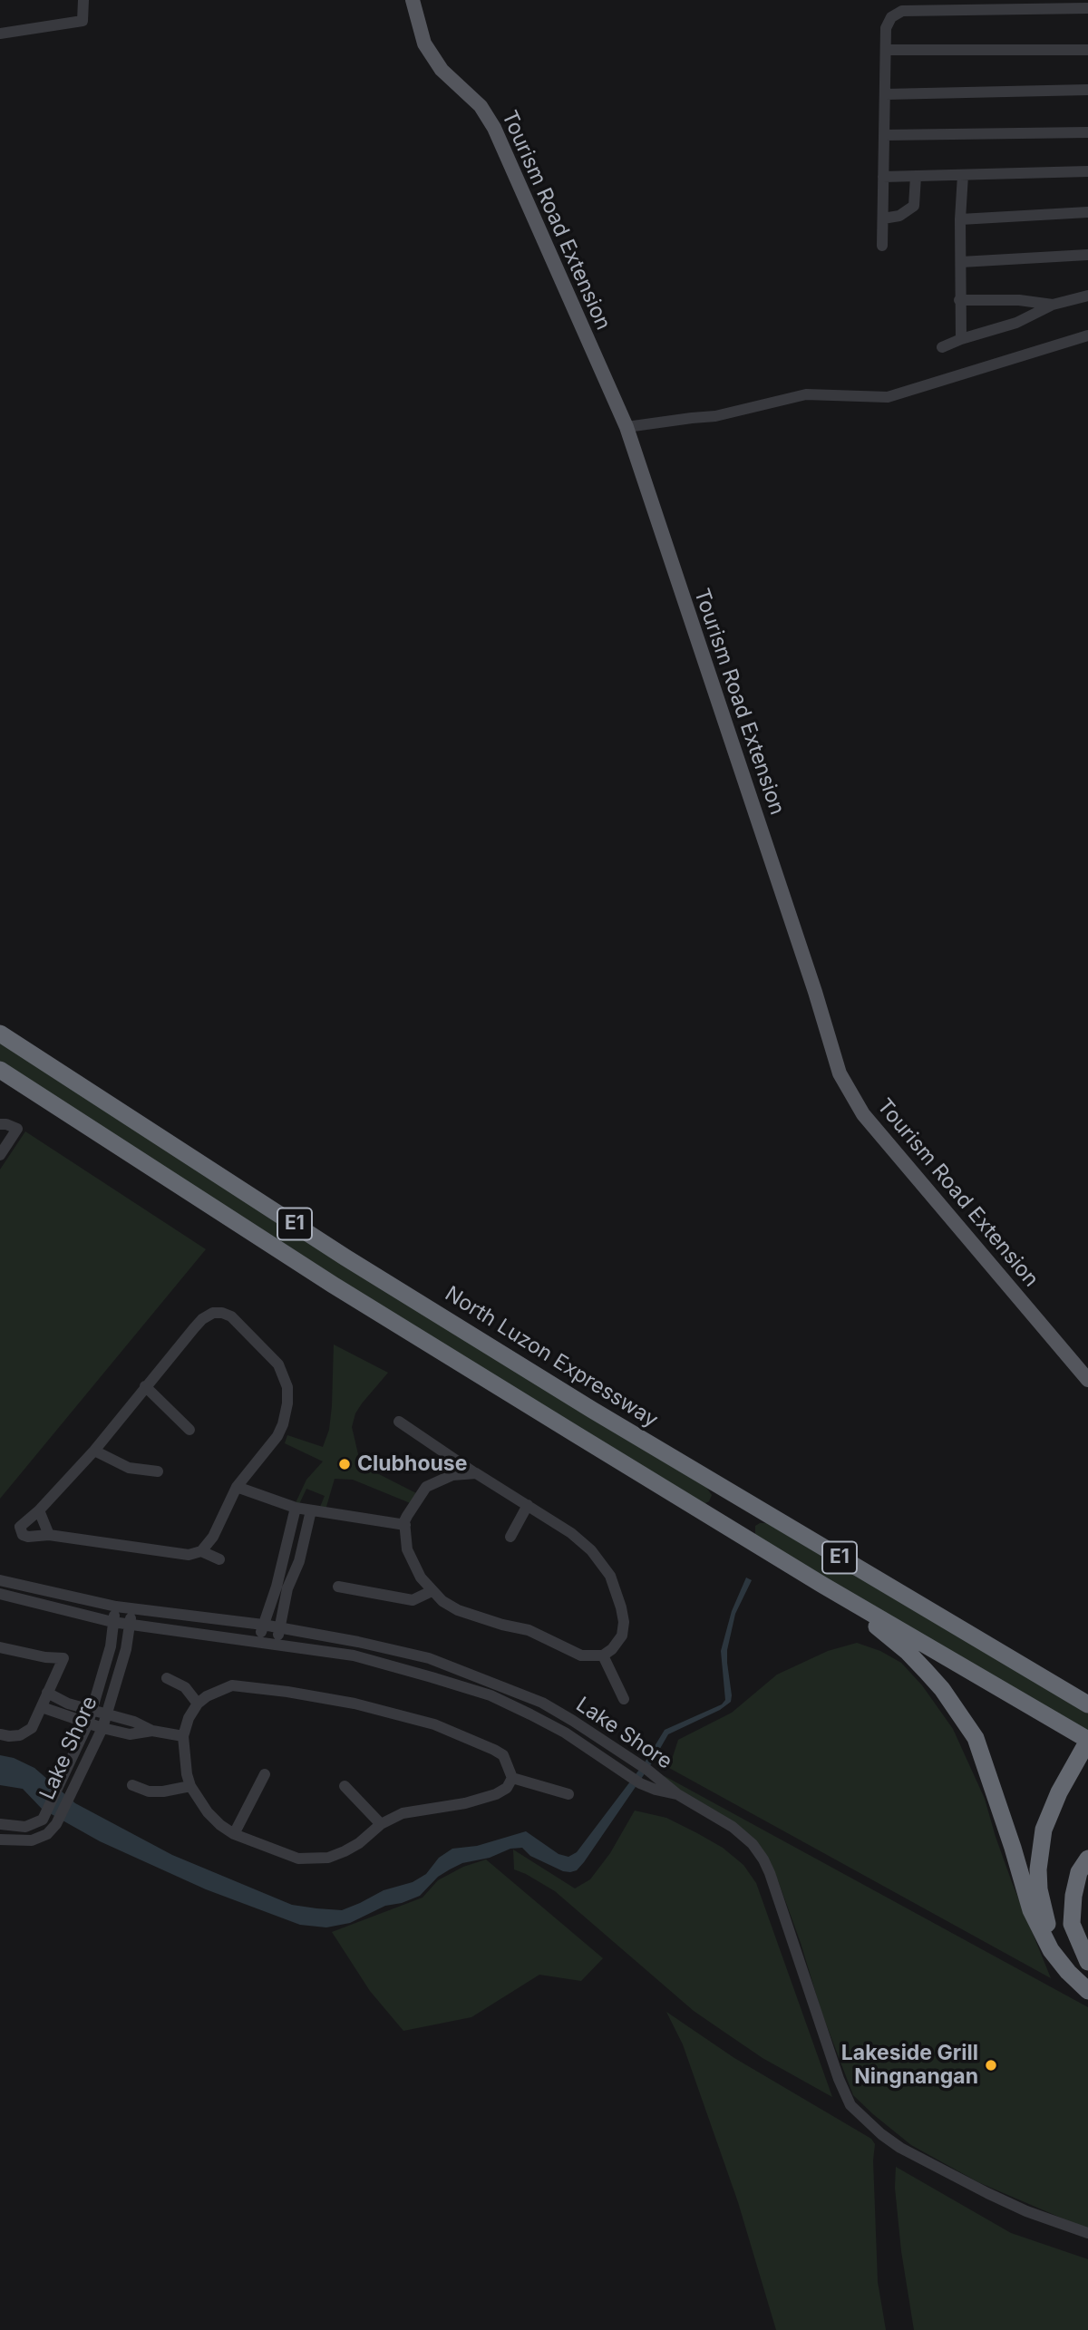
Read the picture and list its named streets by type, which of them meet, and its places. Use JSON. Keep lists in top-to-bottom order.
{
  "streets": {
    "highway": ["E1", "North Luzon Expressway"],
    "main road": ["Tourism Road Extension"],
    "street": ["Lake Shore"]
  },
  "places": ["Clubhouse", "Lakeside Grill Ningnangan"]
}
